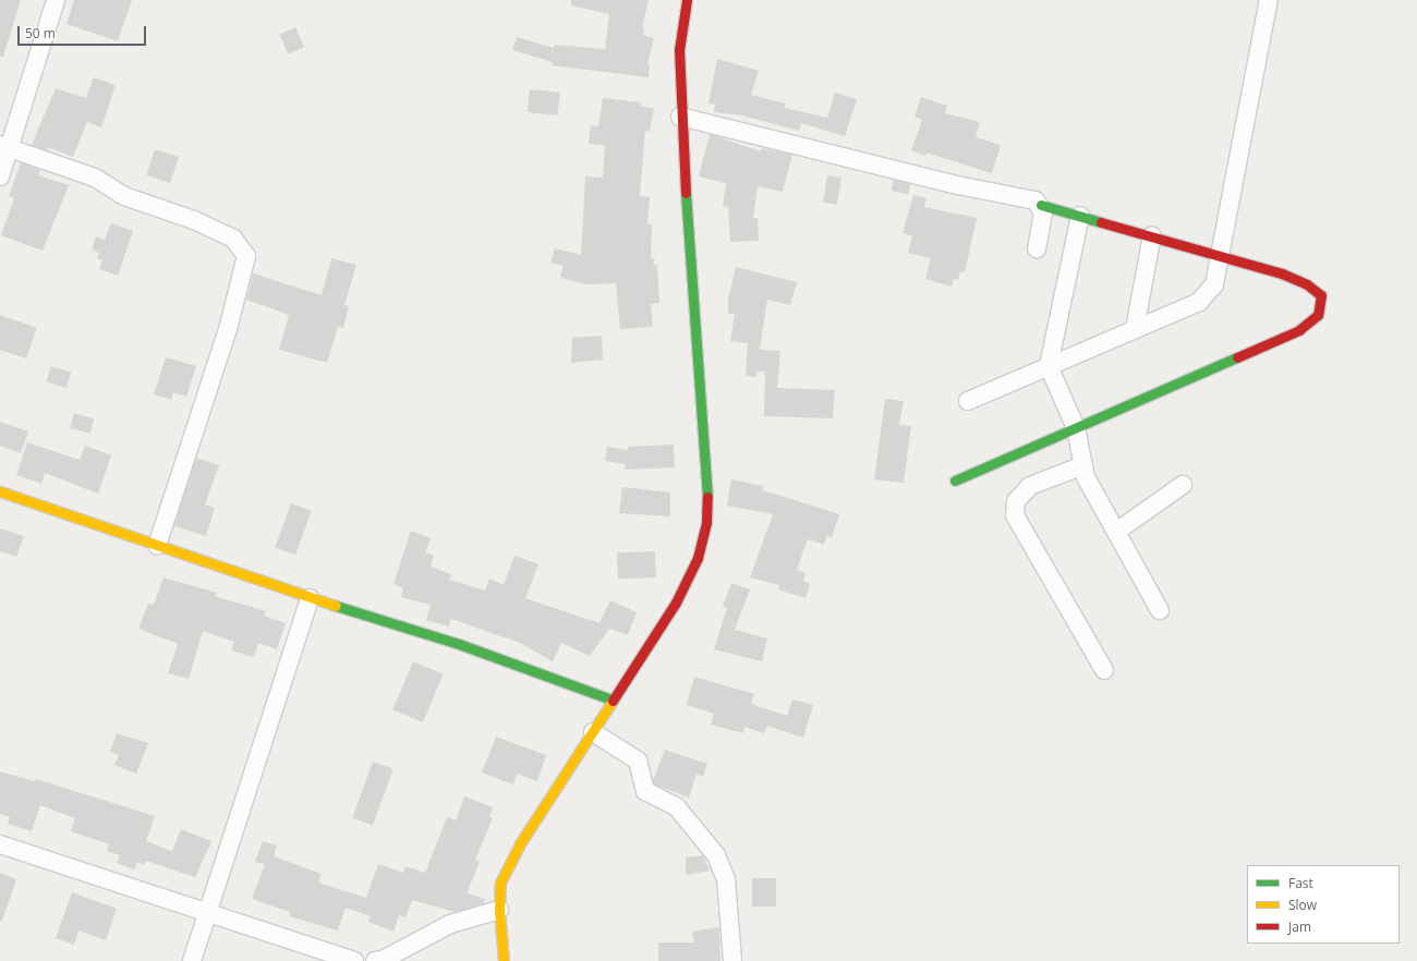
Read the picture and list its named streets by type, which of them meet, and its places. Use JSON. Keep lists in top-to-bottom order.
{
  "legend": ["Fast", "Slow", "Jam"],
  "scale_bar": "50 m"
}
